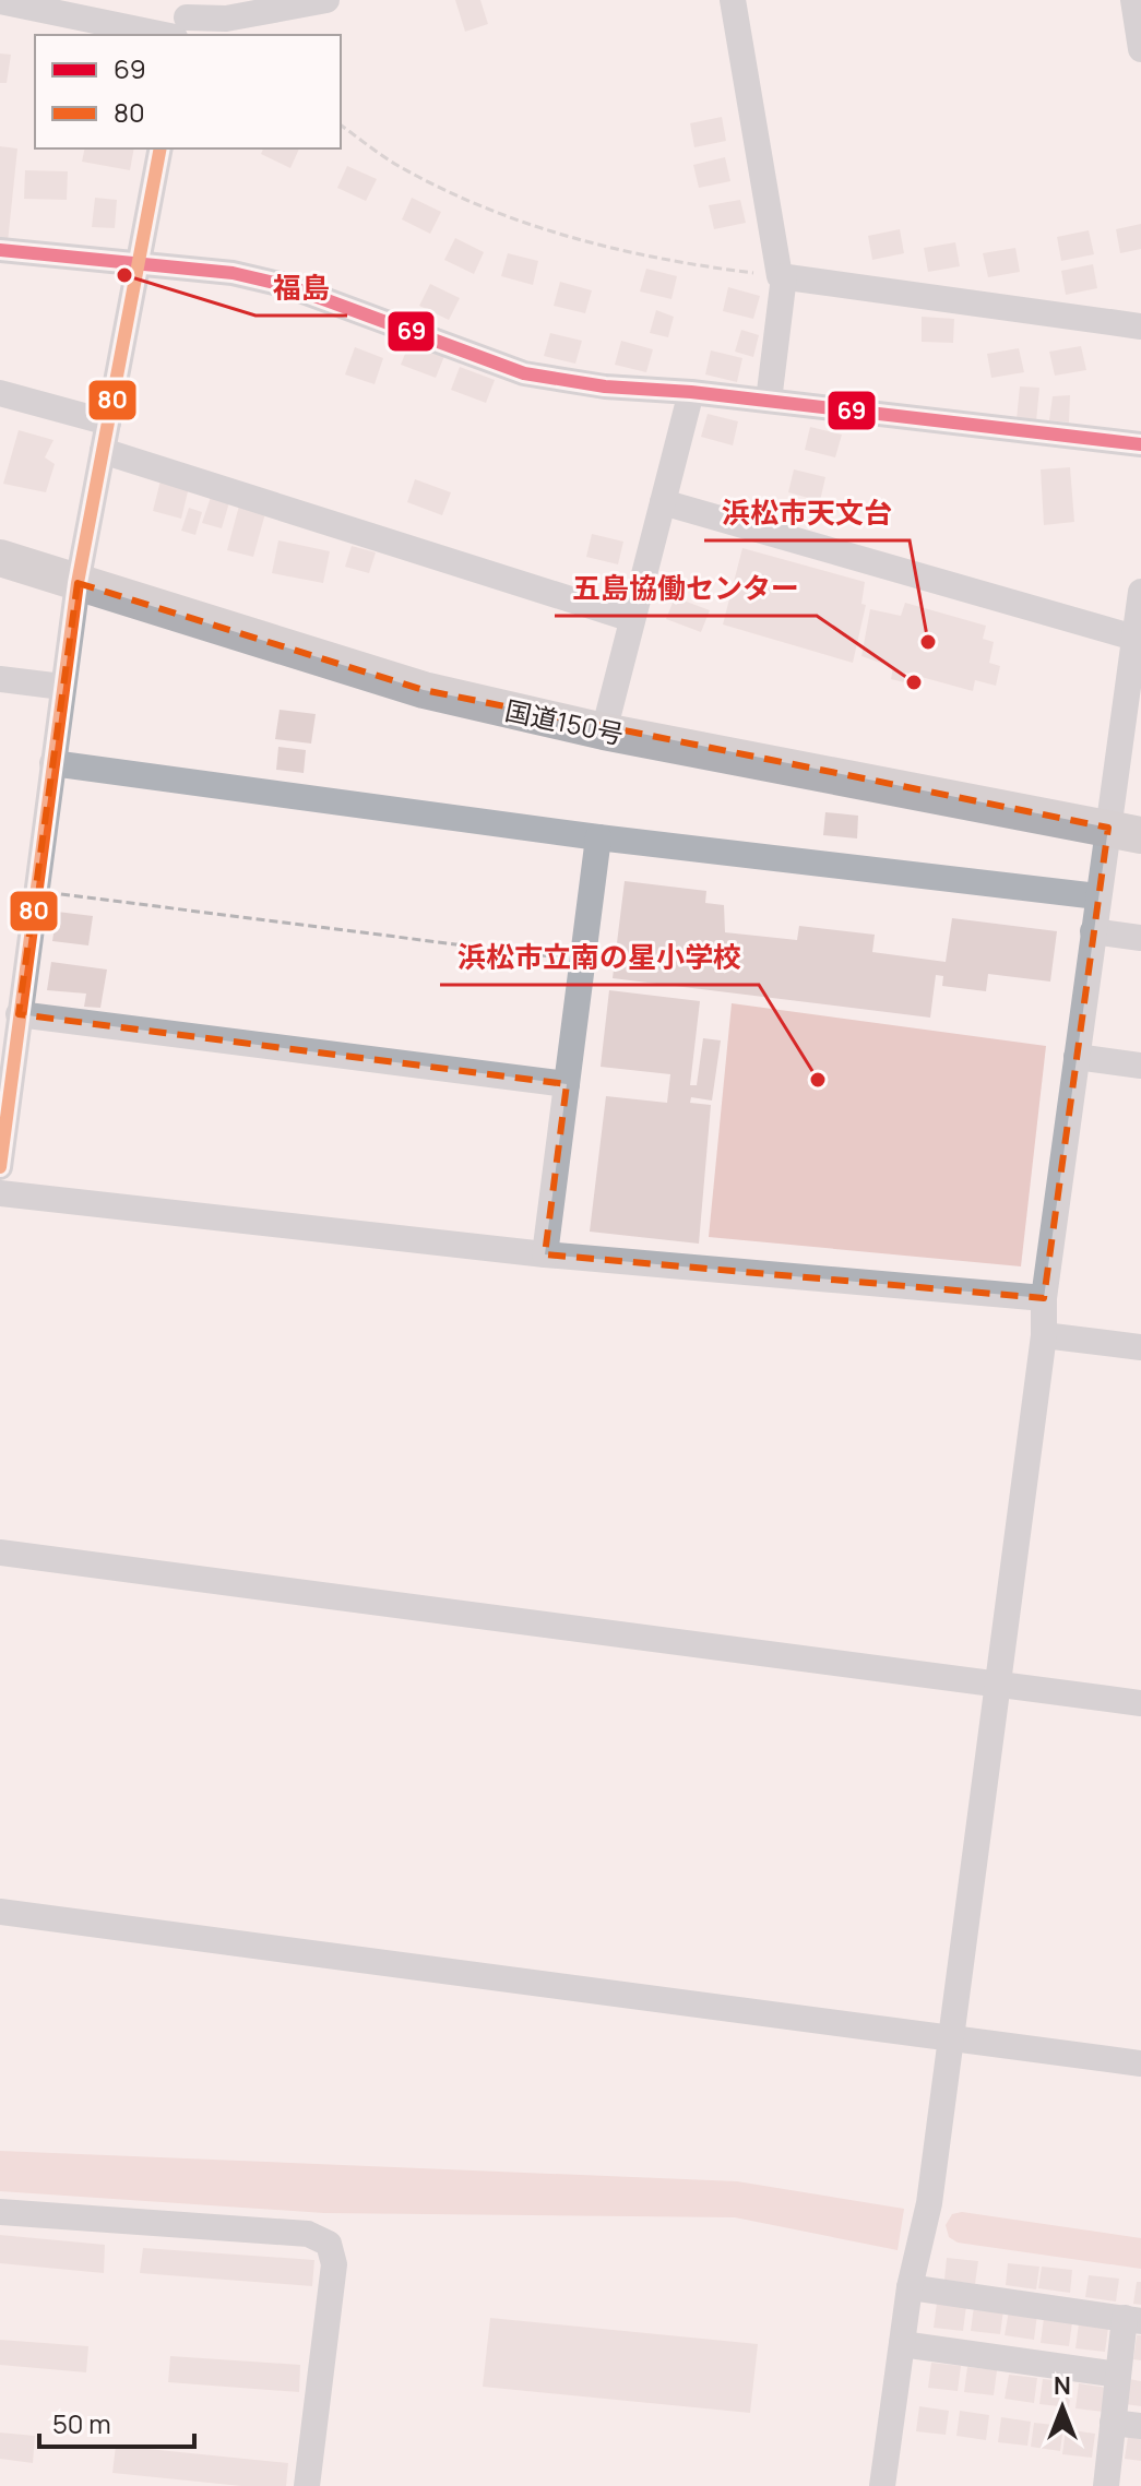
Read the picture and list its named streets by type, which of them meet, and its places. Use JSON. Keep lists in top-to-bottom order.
{
  "streets": {
    "highway": ["国道150号"]
  },
  "places": [
    "福島",
    "浜松市天文台",
    "五島協働センター",
    "浜松市立南の星小学校"
  ],
  "lines": ["transit line 80", "transit line 69"],
  "legend": ["69", "80"],
  "scale_bar": "50 m",
  "north": "top"
}
